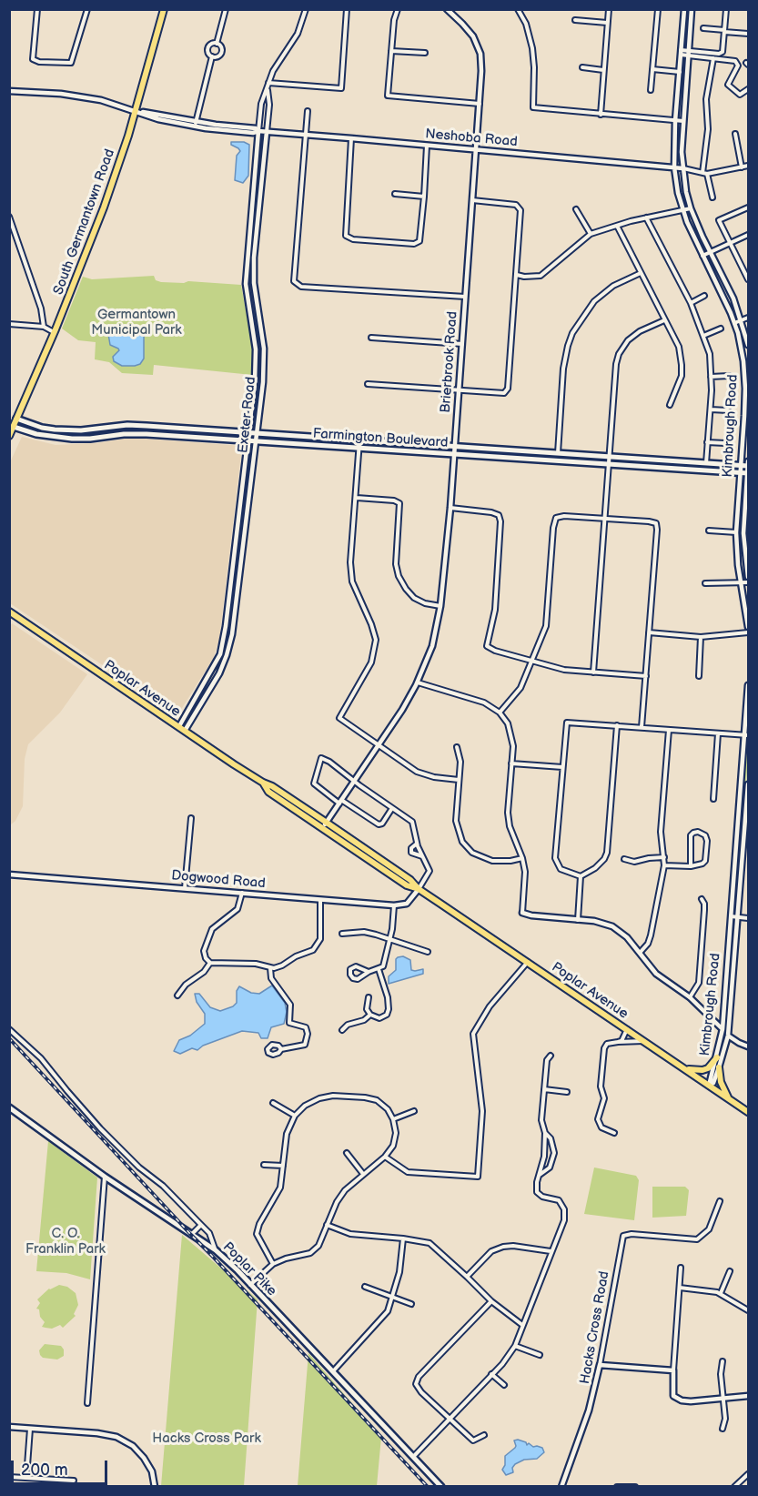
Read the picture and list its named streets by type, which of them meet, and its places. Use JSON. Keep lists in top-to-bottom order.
{
  "streets": {
    "main road": [
      "South Germantown Road",
      "Farmington Boulevard",
      "Poplar Avenue",
      "Poplar Pike"
    ],
    "street": [
      "Neshoba Road",
      "Brierbrook Road",
      "Exeter Road",
      "Kimbrough Road",
      "Dogwood Road",
      "Hacks Cross Road"
    ]
  },
  "crossings": [
    ["Neshoba Road", "South Germantown Road"],
    ["Neshoba Road", "Brierbrook Road"],
    ["Neshoba Road", "Exeter Road"],
    ["Neshoba Road", "Kimbrough Road"],
    ["South Germantown Road", "Farmington Boulevard"],
    ["Brierbrook Road", "Farmington Boulevard"],
    ["Brierbrook Road", "Poplar Avenue"],
    ["Exeter Road", "Farmington Boulevard"],
    ["Exeter Road", "Poplar Avenue"],
    ["Kimbrough Road", "Farmington Boulevard"],
    ["Kimbrough Road", "Poplar Avenue"]
  ],
  "parks": ["Germantown Municipal Park", "C. O. Franklin Park", "Hacks Cross Park"],
  "scale_bar": "200 m"
}
